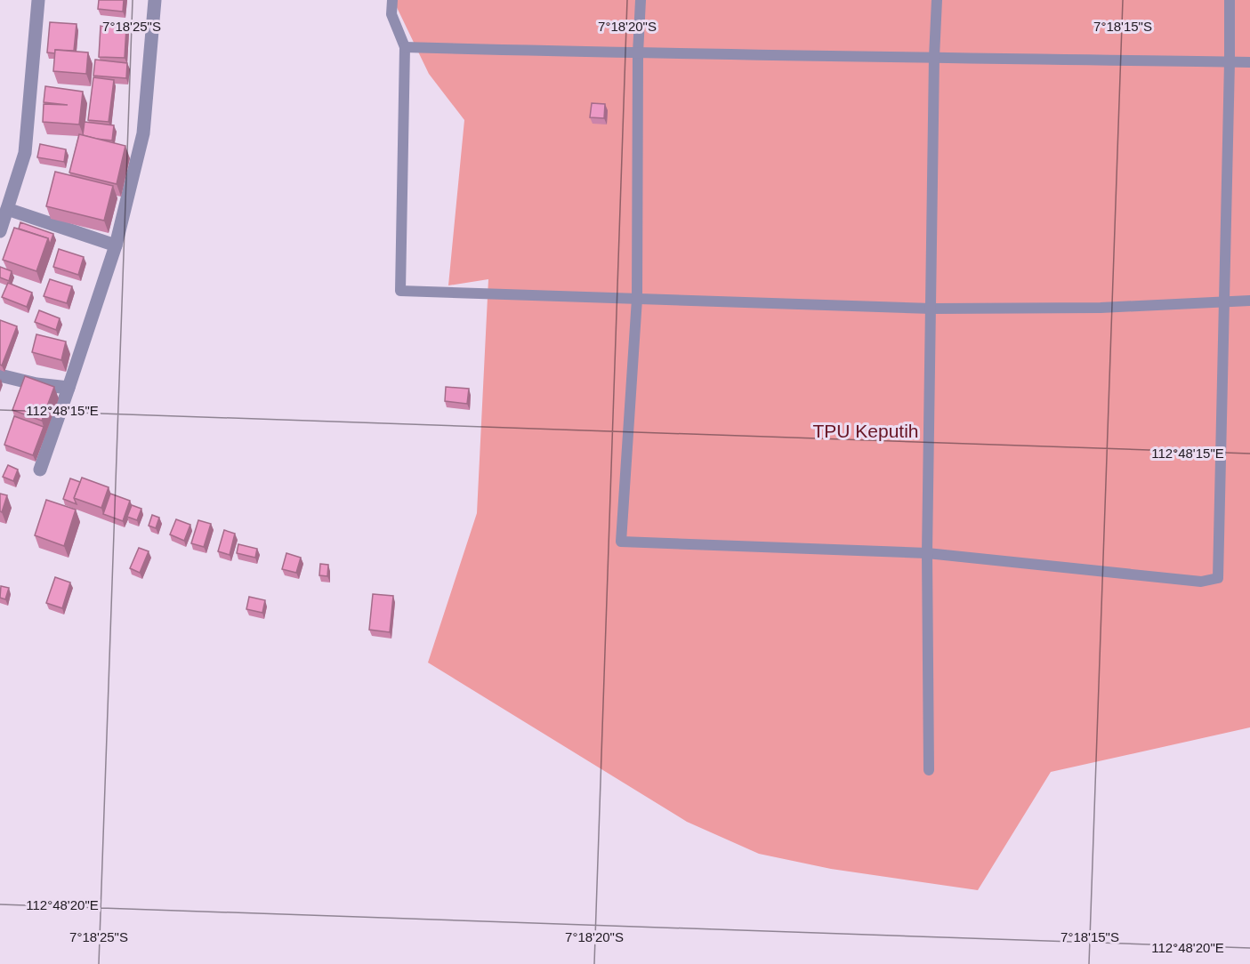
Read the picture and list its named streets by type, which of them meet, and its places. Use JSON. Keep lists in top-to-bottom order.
{
  "parks": ["TPU Keputih"],
  "coordinates": [
    "7°18'25\"S",
    "7°18'20\"S",
    "7°18'15\"S",
    "112°48'15\"E",
    "112°48'20\"E"
  ]
}
